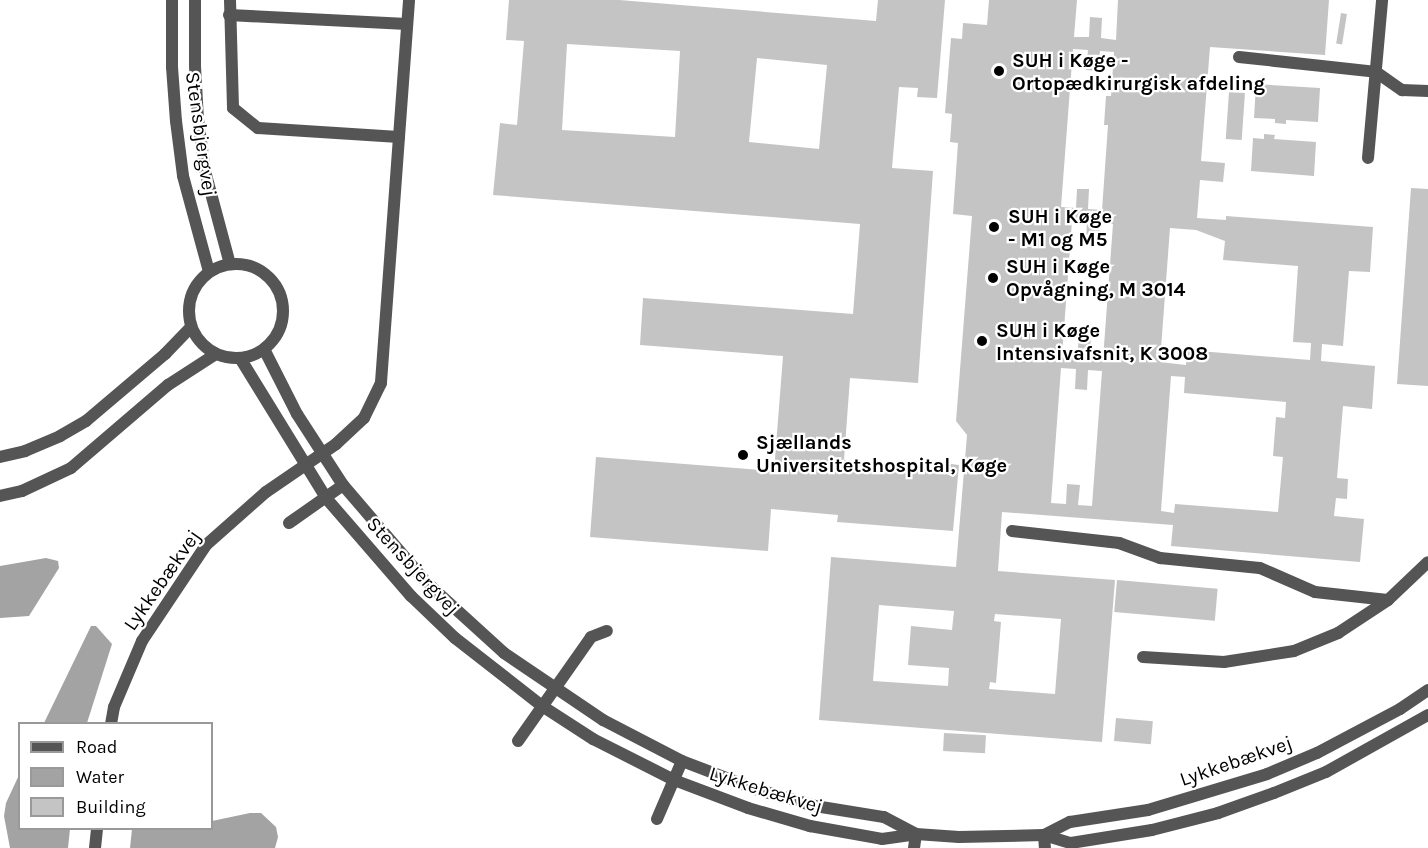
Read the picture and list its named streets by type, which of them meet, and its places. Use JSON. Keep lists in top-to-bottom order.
{
  "streets": {
    "street": ["Stensbjergvej", "Lykkebækvej"]
  },
  "crossings": [
    ["Stensbjergvej", "Lykkebækvej"]
  ],
  "places": [
    "SUH i Køge - Ortopædkirurgisk afdeling",
    "SUH i Køge - M1 og M5",
    "SUH i Køge Opvågning, M 3014",
    "SUH i Køge Intensivafsnit, K 3008",
    "Sjællands Universitetshospital, Køge"
  ],
  "legend": ["Road", "Water", "Building"]
}
